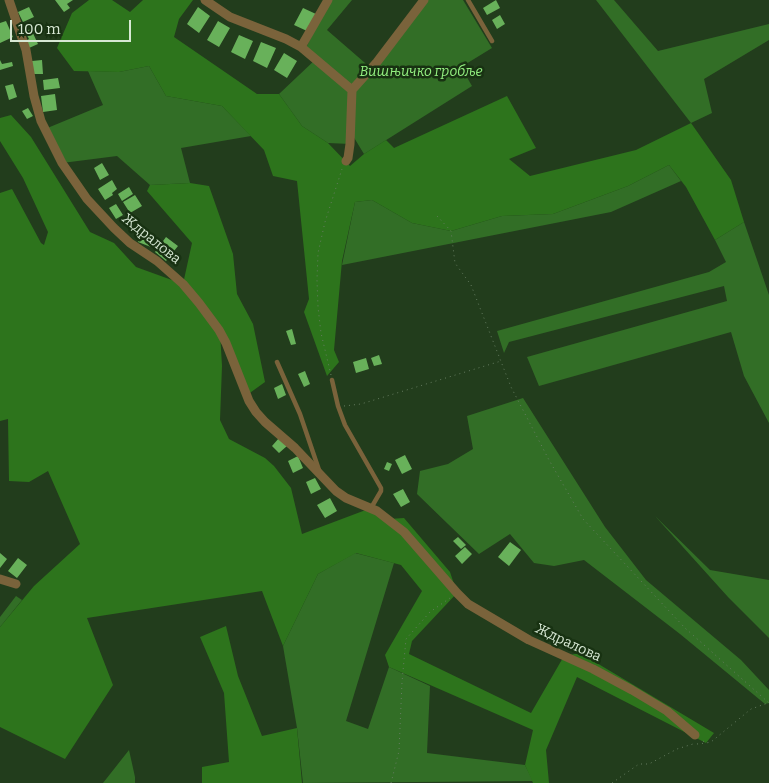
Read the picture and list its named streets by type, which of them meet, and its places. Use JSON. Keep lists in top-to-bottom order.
{
  "streets": {
    "street": ["Ждралова"]
  },
  "parks": ["Вишњичко гробље"],
  "scale_bar": "100 m"
}
